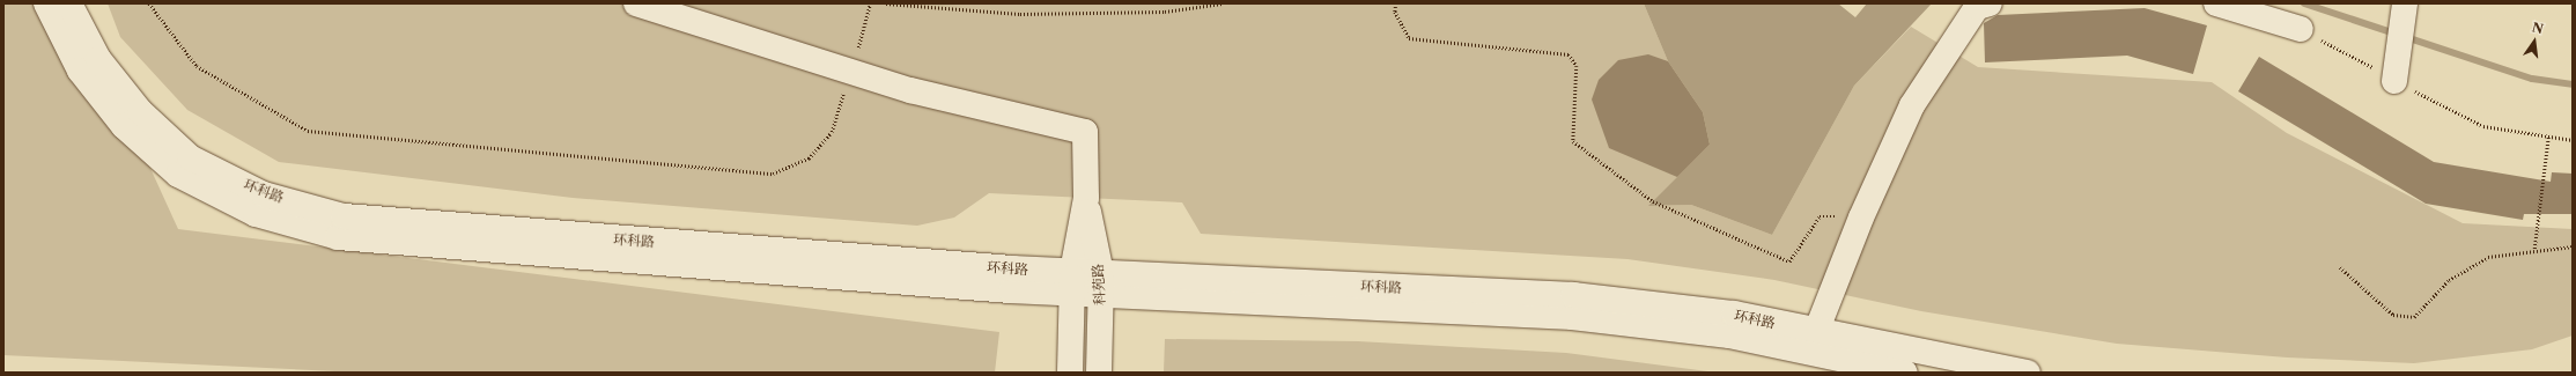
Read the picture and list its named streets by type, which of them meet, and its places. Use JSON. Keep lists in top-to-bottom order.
{
  "streets": {
    "street": ["环科路", "科苑路"]
  },
  "crossings": [
    ["环科路", "科苑路"]
  ],
  "north": "top"
}
